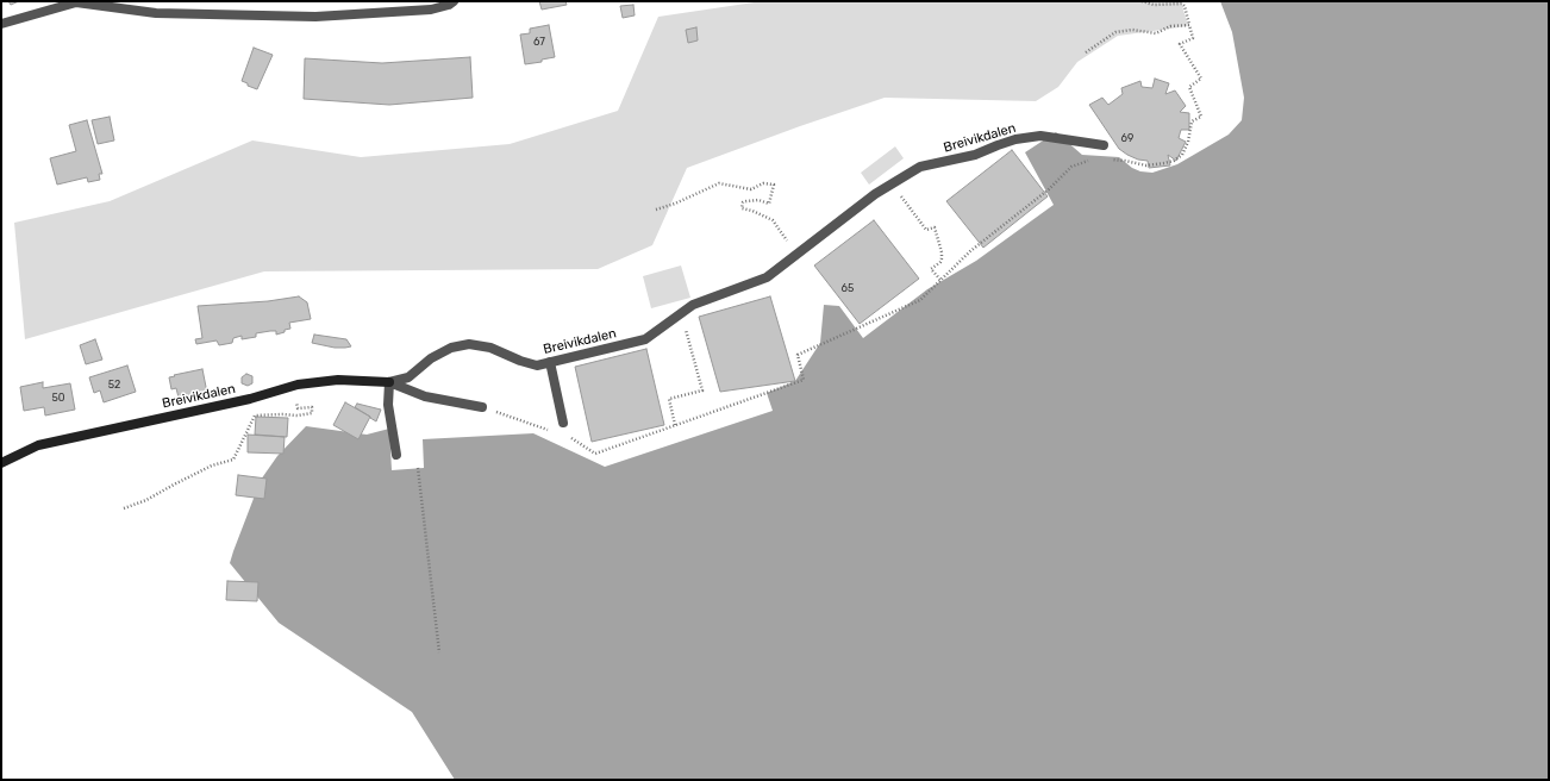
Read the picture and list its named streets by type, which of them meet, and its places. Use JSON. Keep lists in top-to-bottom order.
{
  "streets": {
    "main road": ["Breivikdalen"]
  },
  "house_numbers": [
    "67",
    "69",
    "65",
    "52",
    "50"
  ]
}
